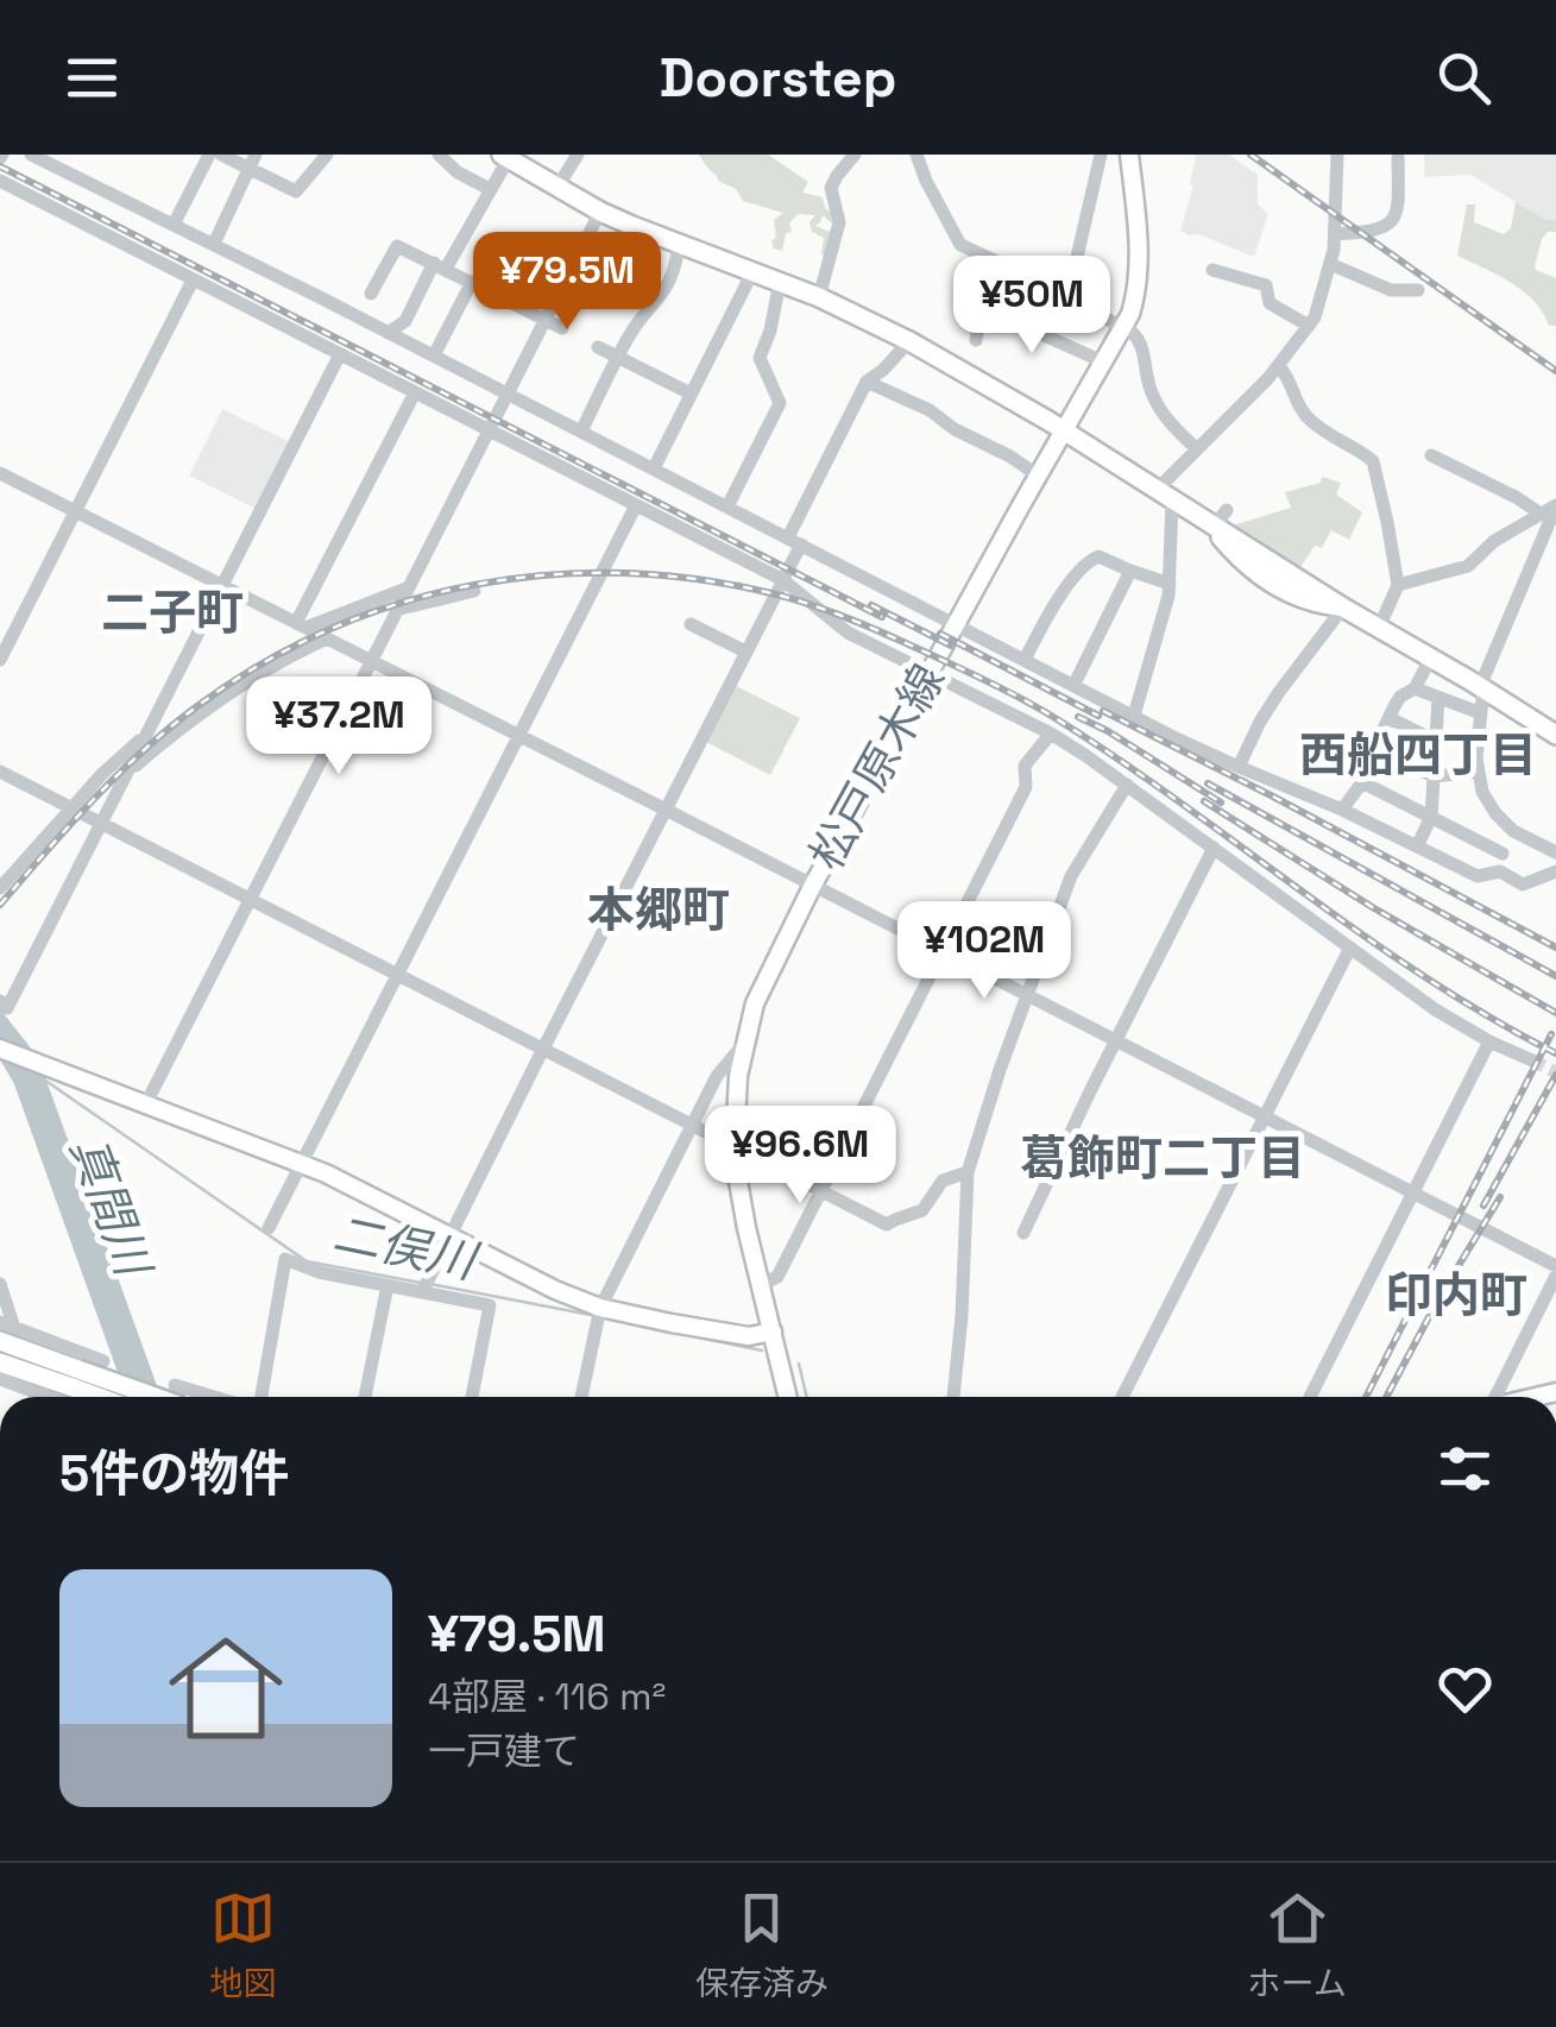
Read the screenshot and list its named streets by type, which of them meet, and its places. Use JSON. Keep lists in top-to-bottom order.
{
  "streets": {
    "main road": ["松戸原木線"]
  },
  "districts": [
    "二子町",
    "西船四丁目",
    "本郷町",
    "葛飾町二丁目",
    "印内町"
  ],
  "water": ["真間川", "二俣川"],
  "page": {
    "header": "Doorstep",
    "price": [
      "¥79.5M",
      "¥50M",
      "¥37.2M",
      "¥102M",
      "¥96.6M"
    ],
    "heading": "5件の物件",
    "list": [
      {
        "name": "¥79.5M",
        "note": "4部屋 · 116 m² · 一戸建て"
      }
    ],
    "tabs": ["地図", "保存済み", "ホーム"]
  }
}
